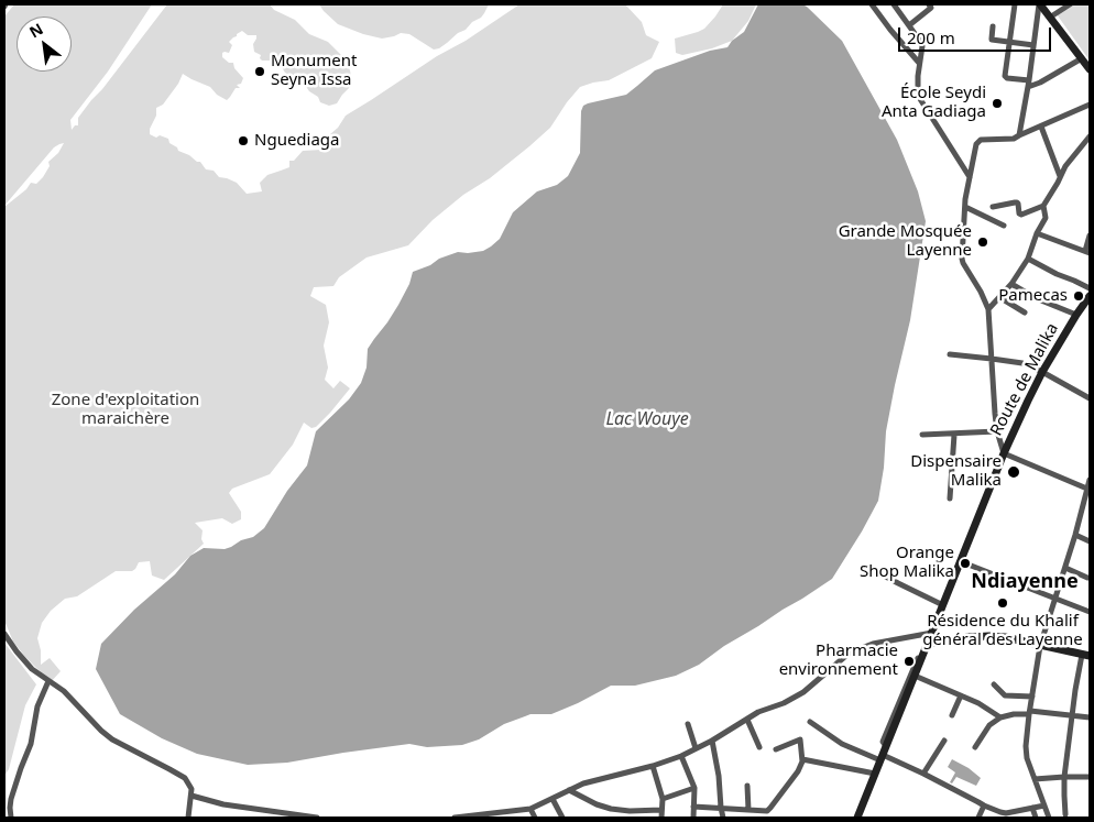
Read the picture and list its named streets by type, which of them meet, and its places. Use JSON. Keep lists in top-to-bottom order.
{
  "streets": {
    "main road": ["Route de Malika"]
  },
  "districts": ["Ndiayenne"],
  "water": ["Lac Wouye"],
  "parks": ["Zone d'exploitation maraichère"],
  "places": [
    "Monument Seyna Issa",
    "École Seydi Anta Gadiaga",
    "Nguediaga",
    "Grande Mosquée Layenne",
    "Pamecas",
    "Dispensaire Malika",
    "Orange Shop Malika",
    "Résidence du Khalif général des Layenne",
    "Pharmacie environnement"
  ],
  "scale_bar": "200 m",
  "north": "top left"
}
